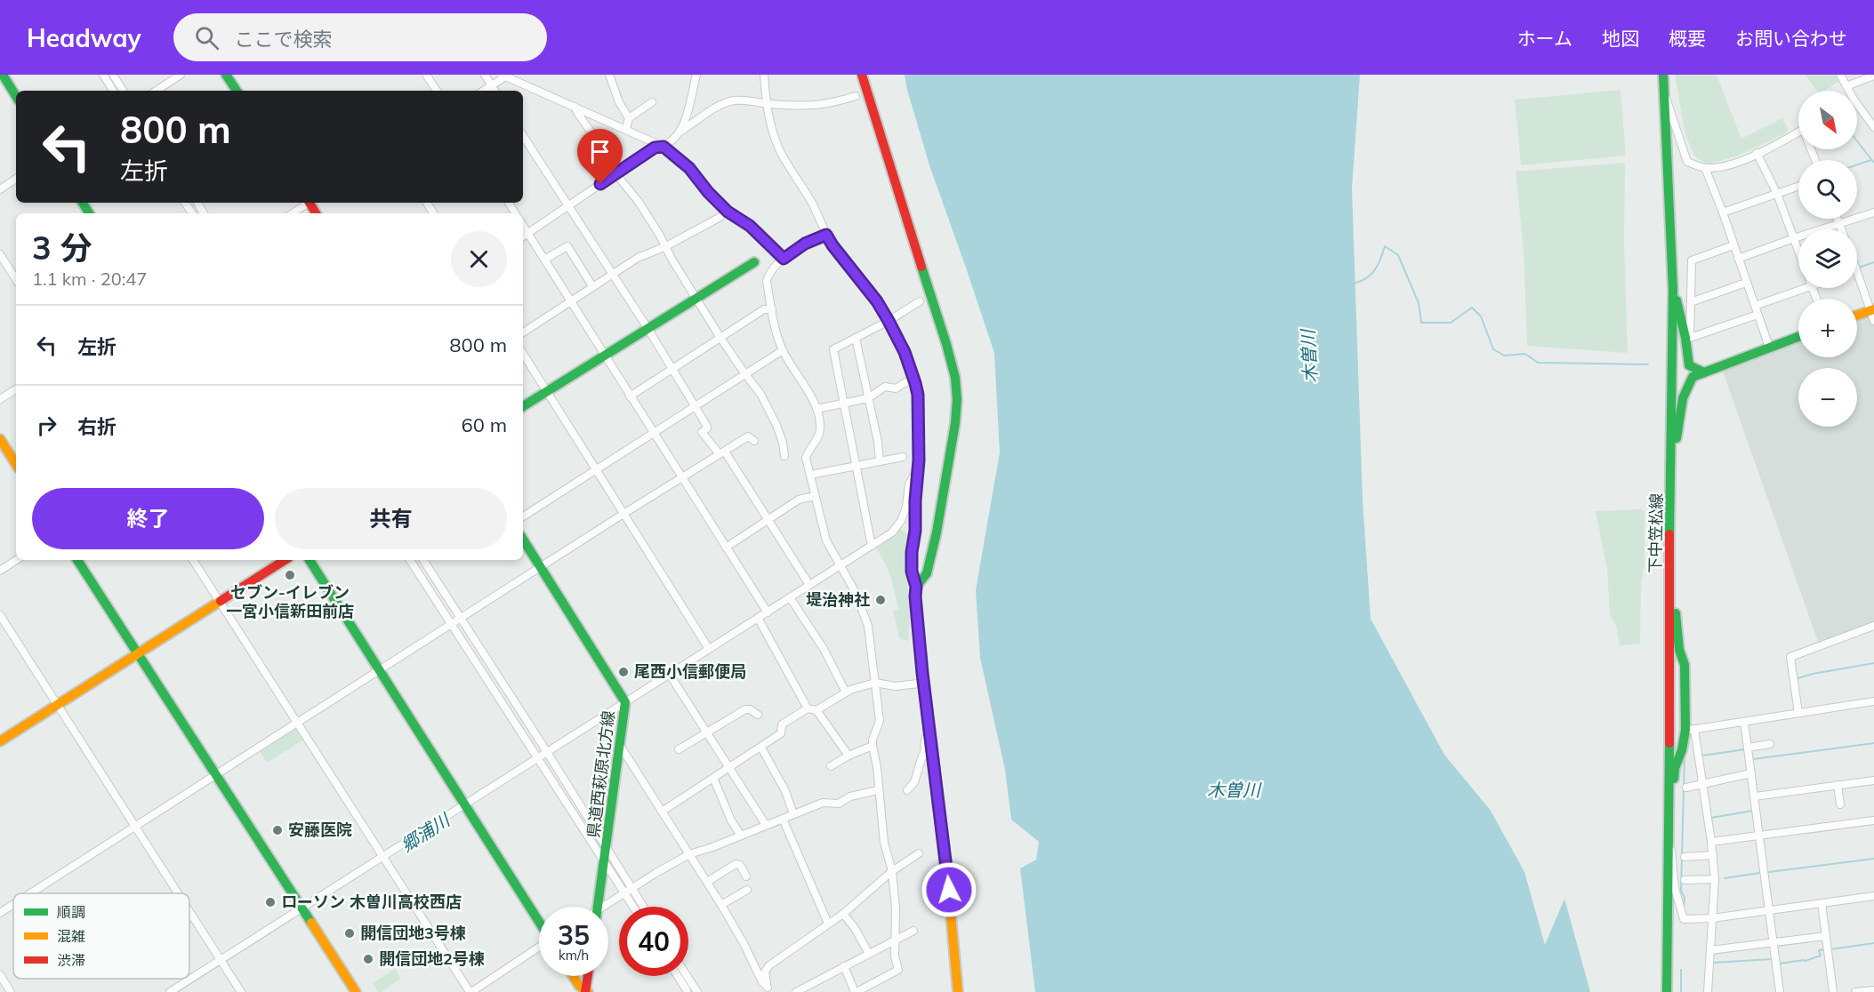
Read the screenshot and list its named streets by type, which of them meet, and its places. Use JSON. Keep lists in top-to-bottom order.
{
  "streets": {
    "street": ["下中笠松線", "県道西萩原北方線"]
  },
  "water": ["木曽川", "郷浦川"],
  "places": [
    "セブン-イレブン 一宮小信新田前店",
    "堤治神社",
    "尾西小信郵便局",
    "安藤医院",
    "ローソン 木曽川高校西店",
    "開信団地3号棟",
    "開信団地2号棟"
  ],
  "legend": ["順調", "混雑", "渋滞"],
  "north": "bottom right",
  "page": {
    "header": "Headway",
    "search": "ここで検索",
    "nav": [
      "ホーム",
      "地図",
      "概要",
      "お問い合わせ"
    ],
    "map_buttons": ["+", "−"],
    "turn": ["800 m", "左折"],
    "heading": ["3 分", "1.1 km · 20:47"],
    "list": [
      {
        "name": "左折",
        "value": "800 m"
      },
      {
        "name": "右折",
        "value": "60 m"
      }
    ],
    "buttons": ["終了", "共有"],
    "speed": "35 km/h",
    "limit": "40"
  }
}
